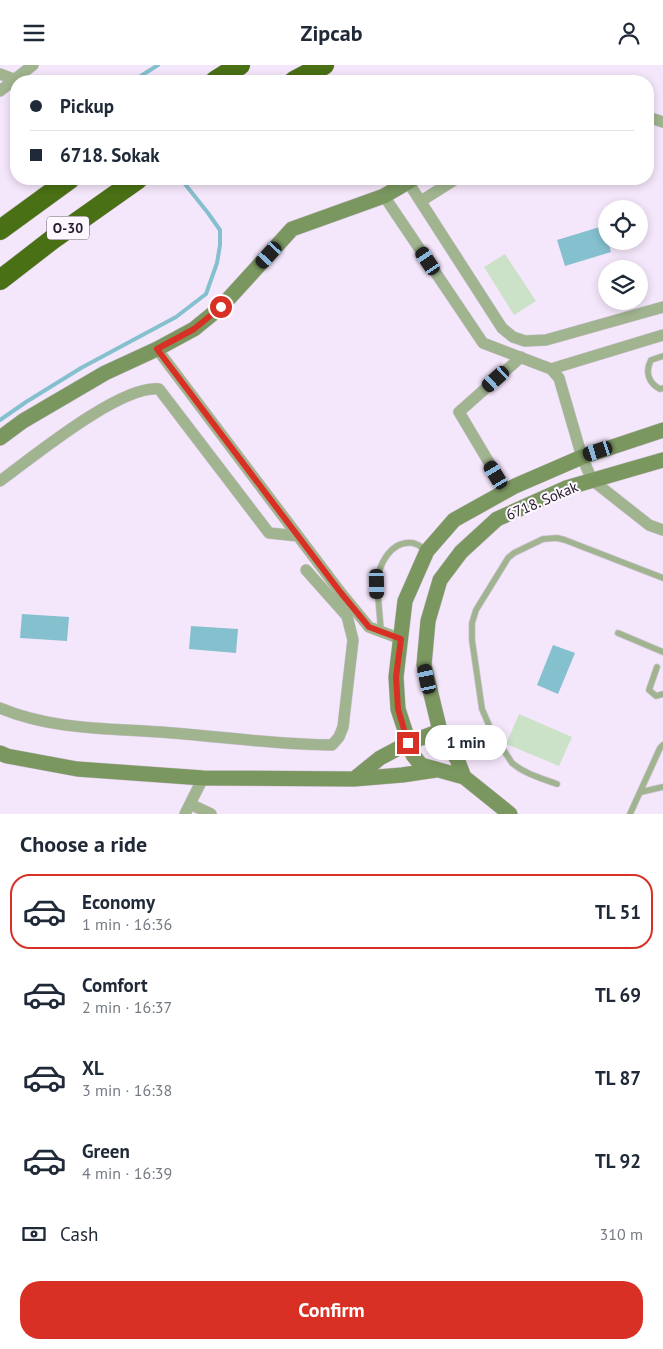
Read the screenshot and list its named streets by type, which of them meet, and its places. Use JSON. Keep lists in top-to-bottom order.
{
  "streets": {
    "highway": ["O-30"],
    "street": ["6718. Sokak"]
  },
  "page": {
    "header": "Zipcab",
    "banner": ["Pickup", "6718. Sokak"],
    "bubble": "1 min",
    "heading": "Choose a ride",
    "list": [
      {
        "name": "Economy",
        "note": "1 min · 16:36",
        "value": "TL 51"
      },
      {
        "name": "Comfort",
        "note": "2 min · 16:37",
        "value": "TL 69"
      },
      {
        "name": "XL",
        "note": "3 min · 16:38",
        "value": "TL 87"
      },
      {
        "name": "Green",
        "note": "4 min · 16:39",
        "value": "TL 92"
      }
    ],
    "pay": ["Cash", "310 m"],
    "buttons": "Confirm"
  }
}
